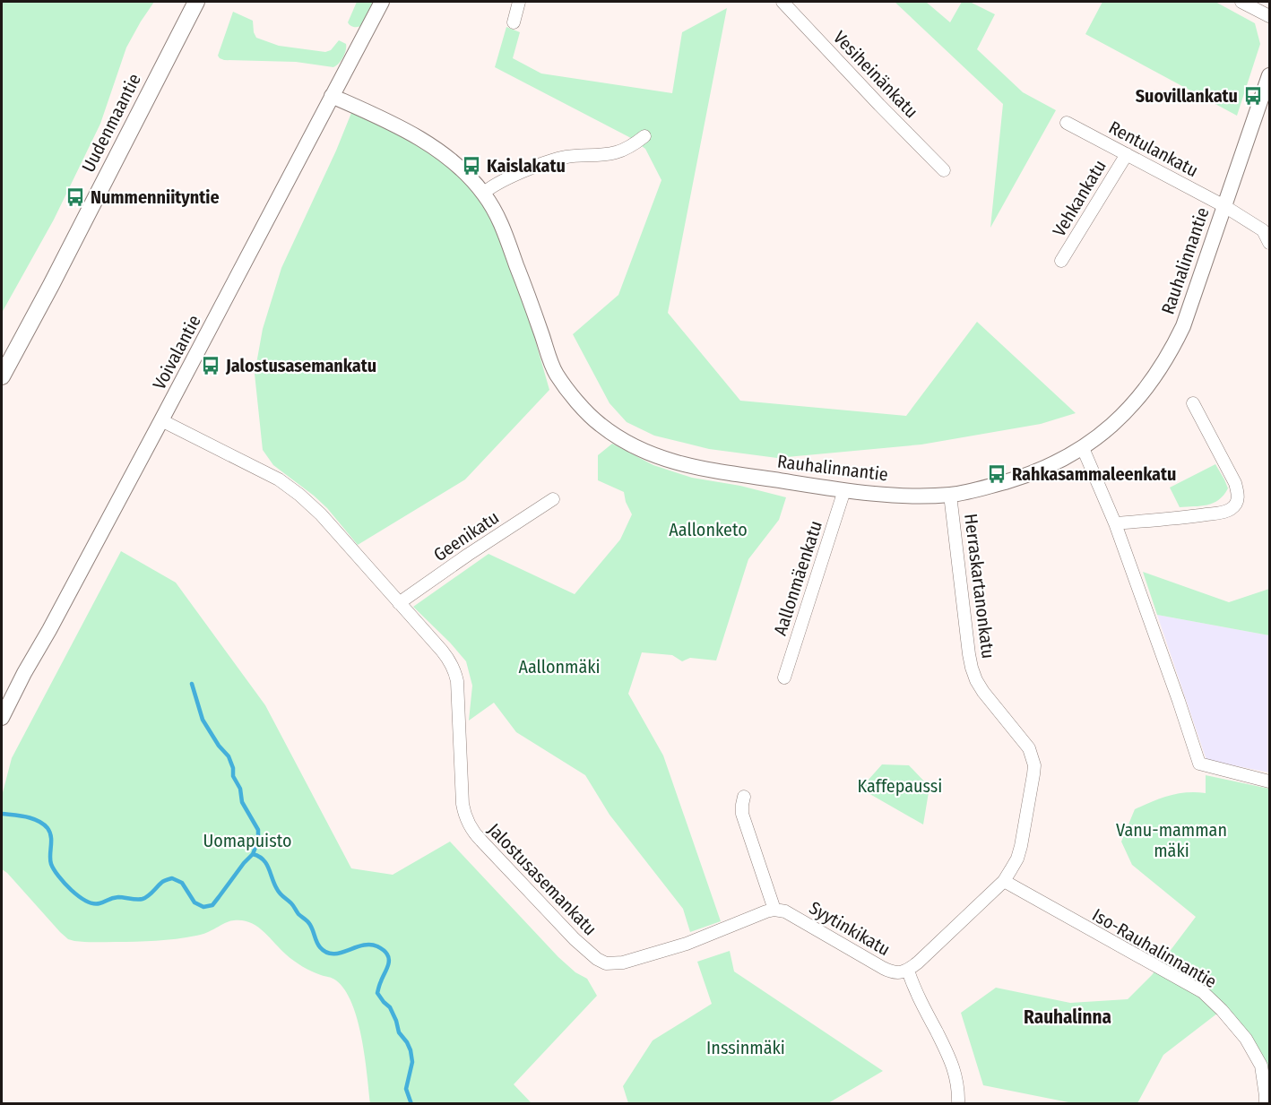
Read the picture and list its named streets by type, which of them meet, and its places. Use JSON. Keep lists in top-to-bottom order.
{
  "streets": {
    "main road": ["Uudenmaantie"],
    "street": [
      "Vesiheinänkatu",
      "Rentulankatu",
      "Vehkankatu",
      "Rauhalinnantie",
      "Voivalantie",
      "Geenikatu",
      "Aallonmäenkatu",
      "Herraskartanonkatu",
      "Jalostusasemankatu",
      "Syytinkikatu",
      "Iso-Rauhalinnantie"
    ]
  },
  "crossings": [
    ["Rentulankatu", "Vehkankatu"],
    ["Rentulankatu", "Rauhalinnantie"],
    ["Rauhalinnantie", "Voivalantie"],
    ["Rauhalinnantie", "Aallonmäenkatu"],
    ["Rauhalinnantie", "Herraskartanonkatu"],
    ["Voivalantie", "Jalostusasemankatu"],
    ["Geenikatu", "Jalostusasemankatu"],
    ["Herraskartanonkatu", "Syytinkikatu"],
    ["Herraskartanonkatu", "Iso-Rauhalinnantie"],
    ["Jalostusasemankatu", "Syytinkikatu"]
  ],
  "districts": ["Rauhalinna"],
  "parks": [
    "Aallonketo",
    "Aallonmäki",
    "Kaffepaussi",
    "Vanu-mamman mäki",
    "Uomapuisto",
    "Inssinmäki"
  ],
  "places": {
    "bus stop": [
      "Suovillankatu",
      "Kaislakatu",
      "Nummenniityntie",
      "Jalostusasemankatu",
      "Rahkasammaleenkatu"
    ]
  }
}
